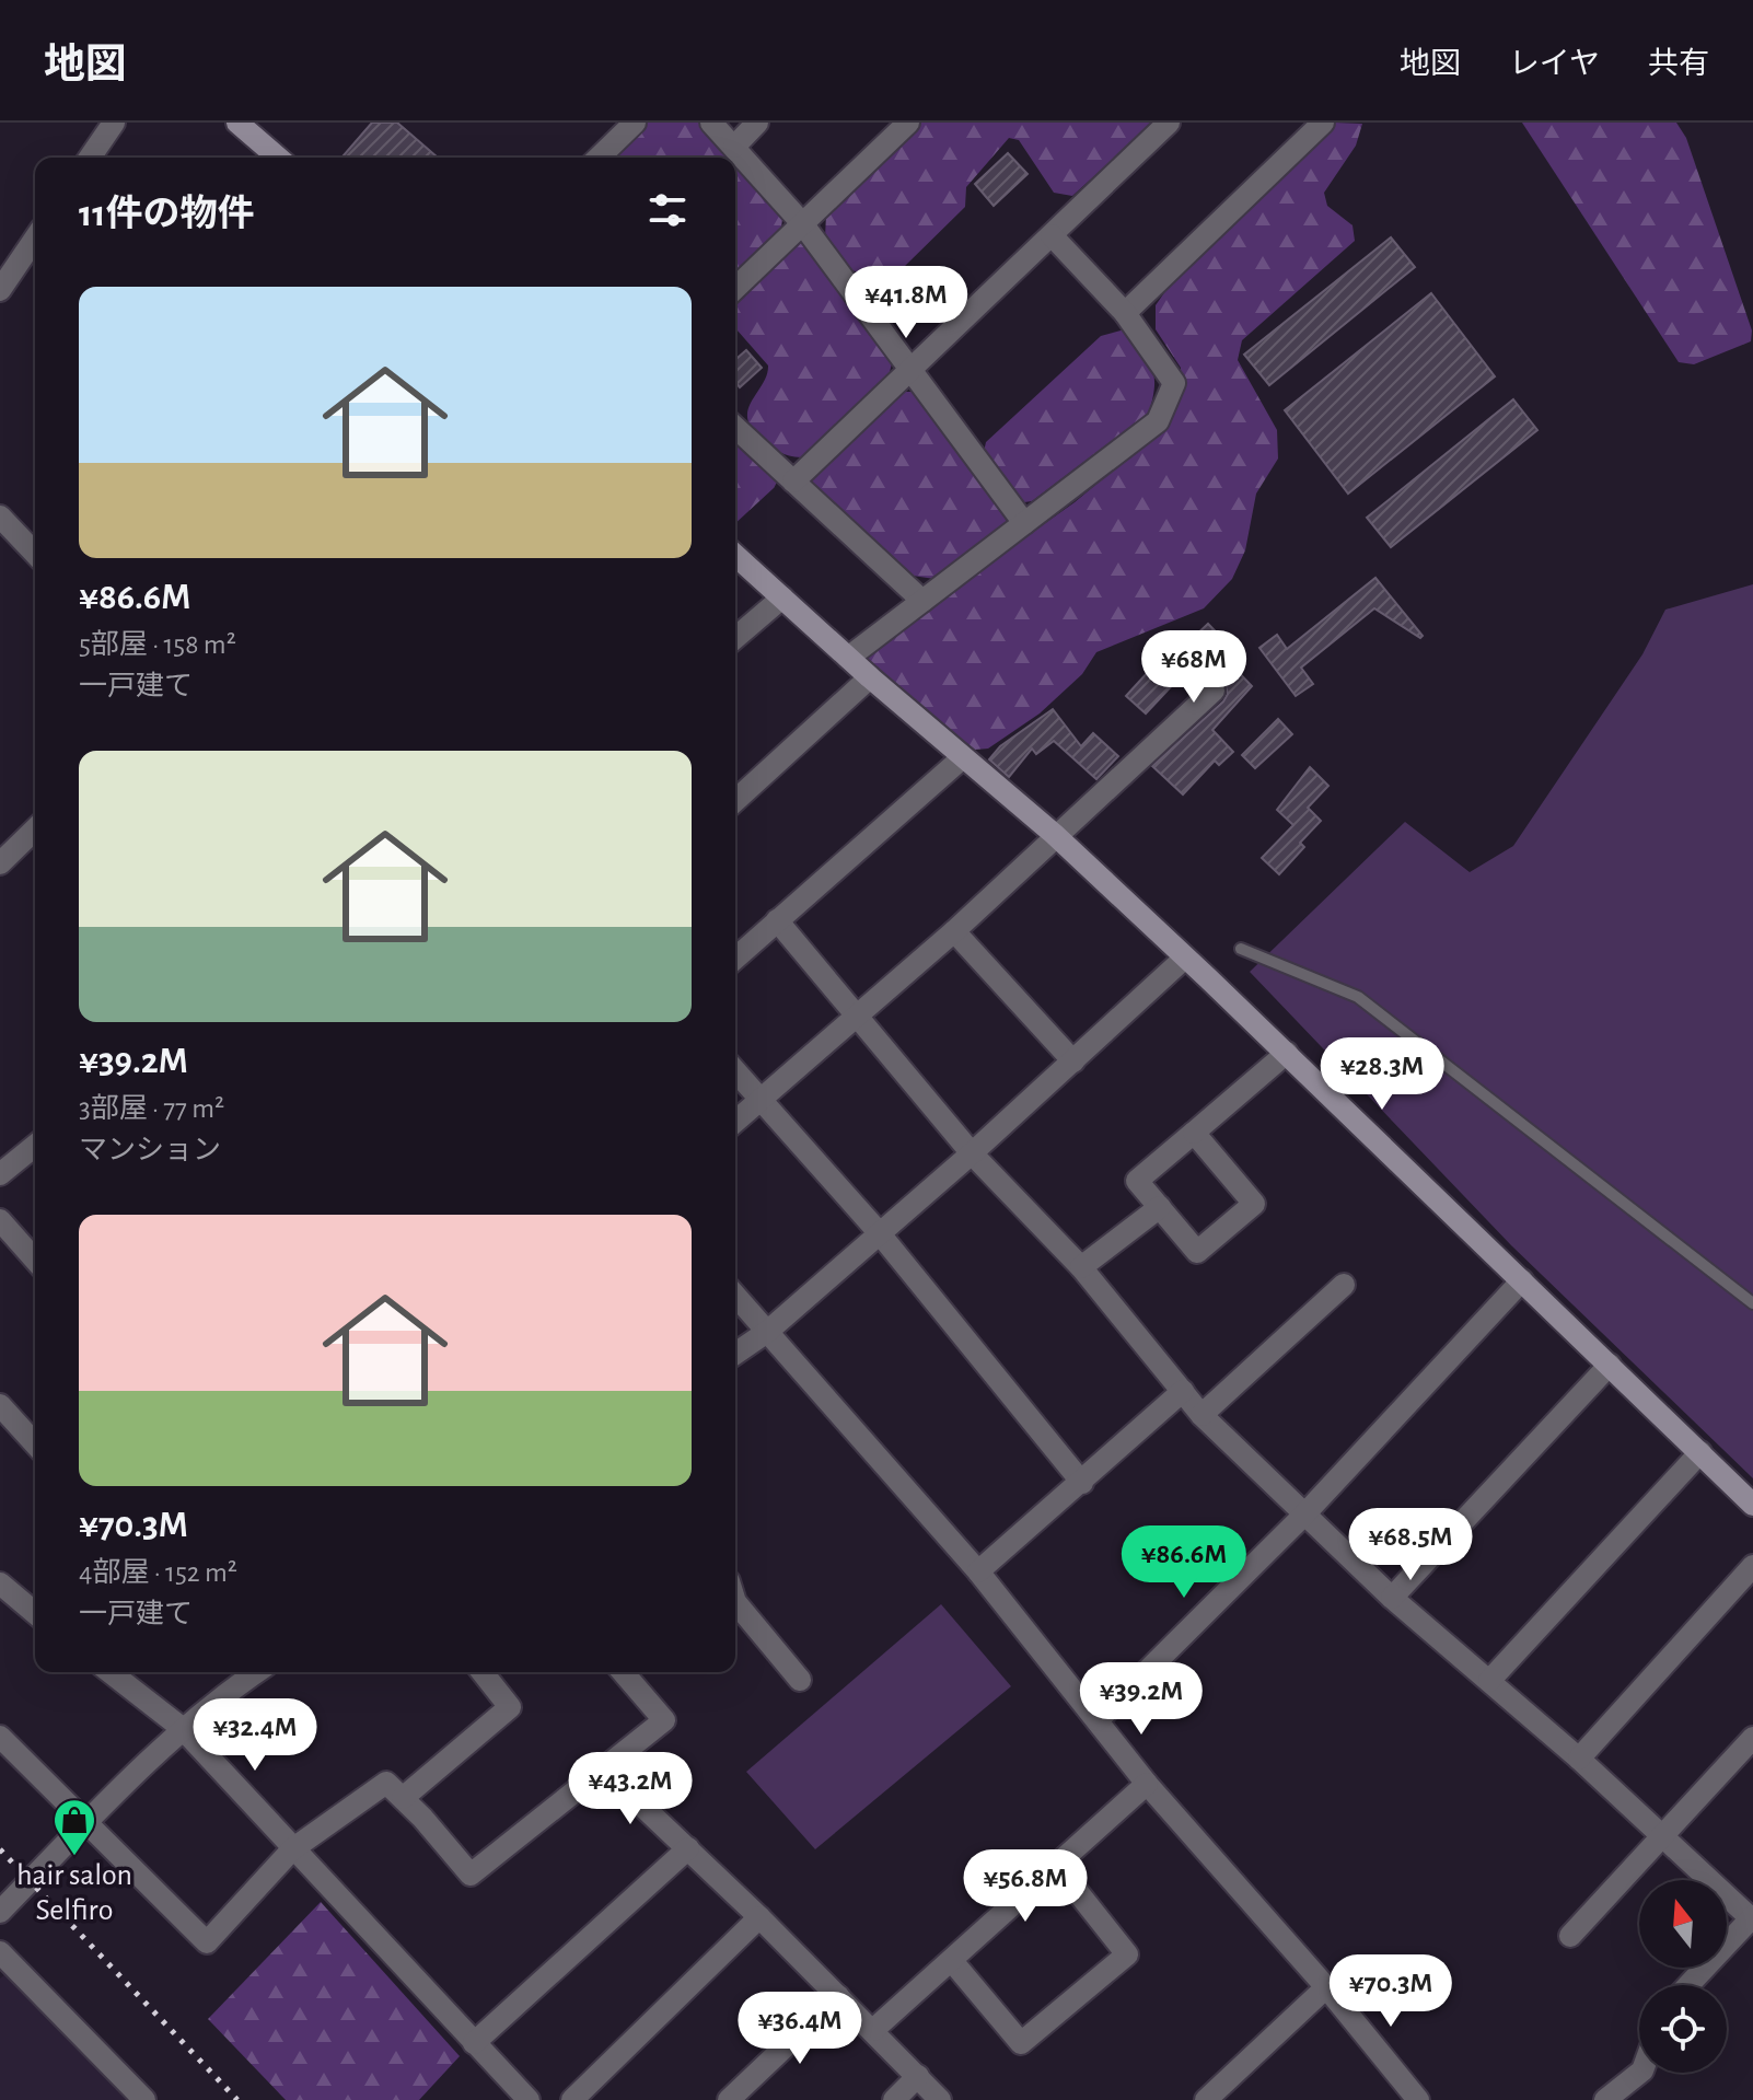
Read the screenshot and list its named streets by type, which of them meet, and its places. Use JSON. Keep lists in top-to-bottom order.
{
  "places": {
    "shop": ["hair salon Selfiro"]
  },
  "north": "top",
  "page": {
    "header": "地図",
    "nav": ["地図", "レイヤ", "共有"],
    "heading": "11件の物件",
    "list": [
      {
        "name": "¥86.6M",
        "note": "5部屋 · 158 m² · 一戸建て"
      },
      {
        "name": "¥39.2M",
        "note": "3部屋 · 77 m² · マンション"
      },
      {
        "name": "¥70.3M",
        "note": "4部屋 · 152 m² · 一戸建て"
      }
    ],
    "price": [
      "¥41.8M",
      "¥68M",
      "¥28.3M",
      "¥68.5M",
      "¥86.6M",
      "¥39.2M",
      "¥32.4M",
      "¥43.2M",
      "¥56.8M",
      "¥70.3M",
      "¥36.4M"
    ]
  }
}
